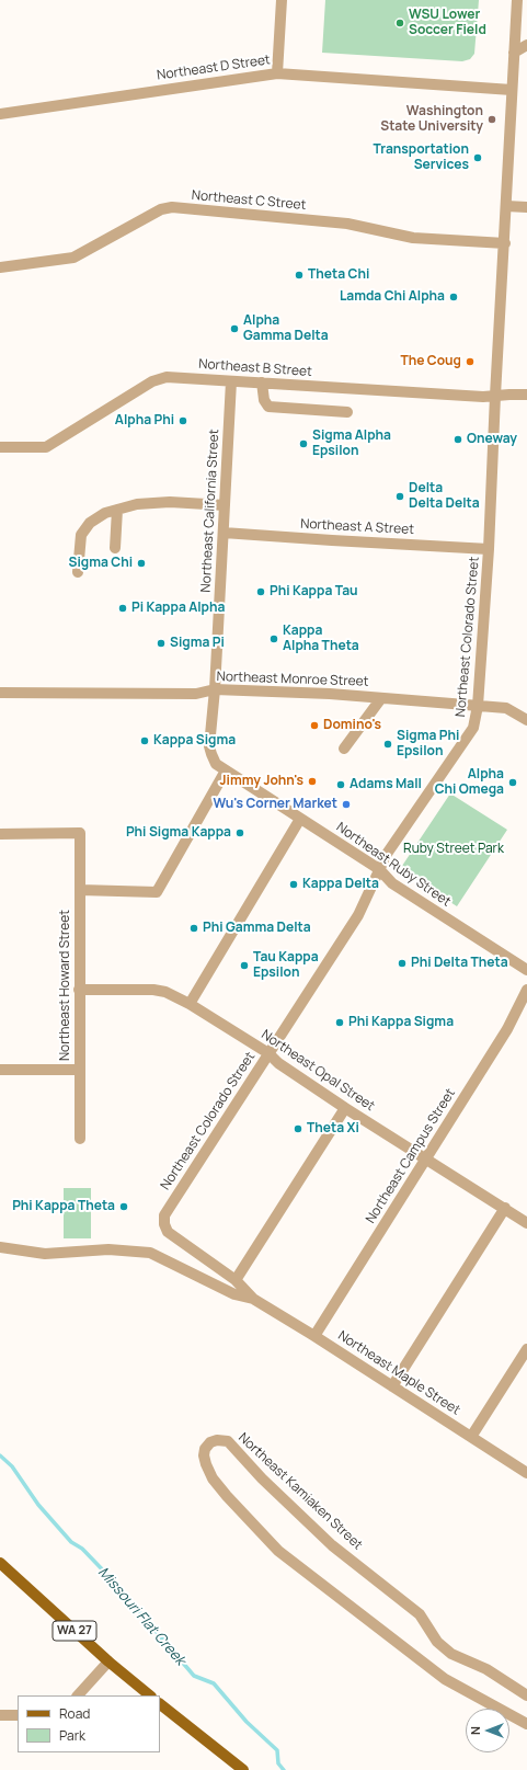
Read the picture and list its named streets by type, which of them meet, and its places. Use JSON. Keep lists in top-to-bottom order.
{
  "streets": {
    "main road": ["WA 27"],
    "street": [
      "Northeast D Street",
      "Northeast C Street",
      "Northeast B Street",
      "Northeast California Street",
      "Northeast A Street",
      "Northeast Colorado Street",
      "Northeast Monroe Street",
      "Northeast Ruby Street",
      "Northeast Howard Street",
      "Northeast Opal Street",
      "Northeast Campus Street",
      "Northeast Maple Street",
      "Northeast Kamiaken Street"
    ]
  },
  "crossings": [
    ["Northeast D Street", "Northeast Colorado Street"],
    ["Northeast C Street", "Northeast Colorado Street"],
    ["Northeast B Street", "Northeast California Street"],
    ["Northeast B Street", "Northeast Colorado Street"],
    ["Northeast California Street", "Northeast A Street"],
    ["Northeast California Street", "Northeast Monroe Street"],
    ["Northeast California Street", "Northeast Ruby Street"],
    ["Northeast A Street", "Northeast Colorado Street"],
    ["Northeast Colorado Street", "Northeast Monroe Street"],
    ["Northeast Colorado Street", "Northeast Ruby Street"],
    ["Northeast Colorado Street", "Northeast Opal Street"],
    ["Northeast Colorado Street", "Northeast Maple Street"],
    ["Northeast Howard Street", "Northeast Opal Street"],
    ["Northeast Opal Street", "Northeast Campus Street"],
    ["Northeast Campus Street", "Northeast Maple Street"]
  ],
  "water": ["Missouri Flat Creek"],
  "parks": ["Ruby Street Park"],
  "places": [
    "WSU Lower Soccer Field",
    "Washington State University",
    "Transportation Services",
    "Theta Chi",
    "Lamda Chi Alpha",
    "Alpha Gamma Delta",
    "The Coug",
    "Alpha Phi",
    "Oneway",
    "Sigma Alpha Epsilon",
    "Delta Delta Delta",
    "Sigma Chi",
    "Phi Kappa Tau",
    "Pi Kappa Alpha",
    "Kappa Alpha Theta",
    "Sigma Pi",
    "Domino's",
    "Kappa Sigma",
    "Sigma Phi Epsilon",
    "Jimmy John's",
    "Alpha Chi Omega",
    "Adams Mall",
    "Wu's Corner Market",
    "Phi Sigma Kappa",
    "Kappa Delta",
    "Phi Gamma Delta",
    "Phi Delta Theta",
    "Tau Kappa Epsilon",
    "Phi Kappa Sigma",
    "Theta Xi",
    "Phi Kappa Theta"
  ],
  "legend": ["Road", "Park"],
  "north": "left"
}
